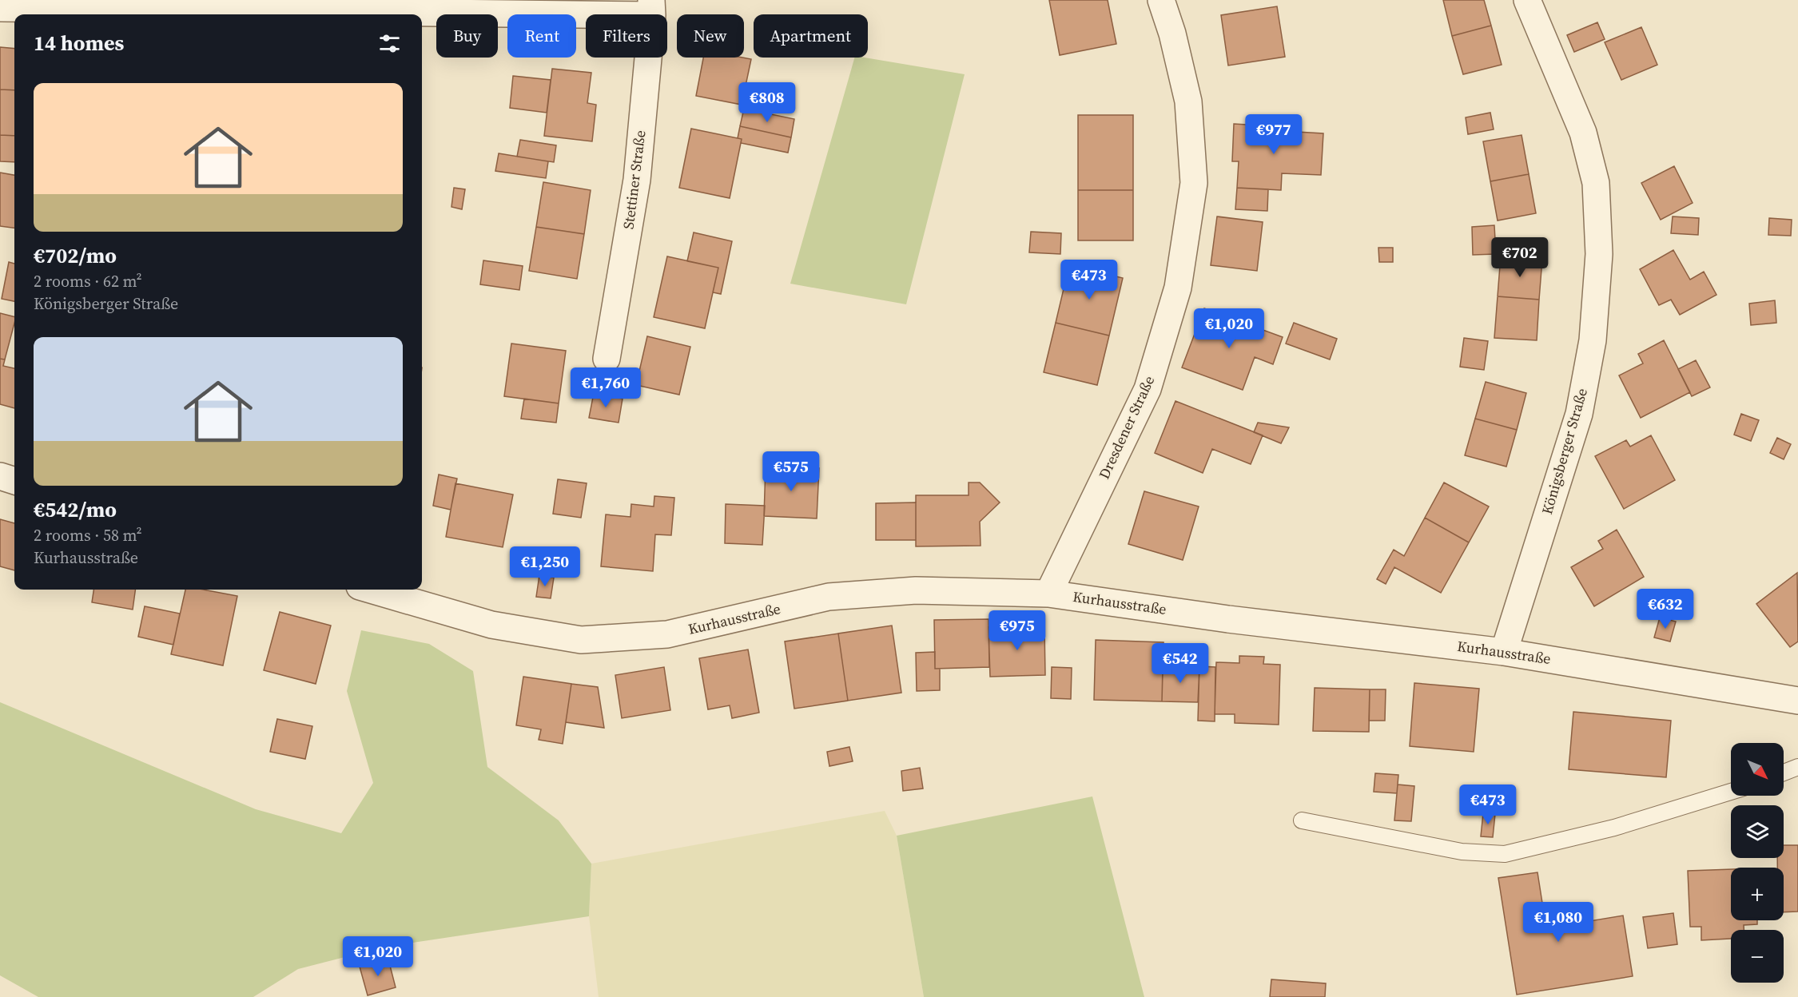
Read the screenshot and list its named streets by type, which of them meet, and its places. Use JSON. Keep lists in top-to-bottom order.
{
  "streets": {
    "street": [
      "Stettiner Straße",
      "Dresdener Straße",
      "Königsberger Straße",
      "Kurhausstraße"
    ]
  },
  "crossings": [
    ["Dresdener Straße", "Kurhausstraße"],
    ["Königsberger Straße", "Kurhausstraße"]
  ],
  "north": "bottom right",
  "page": {
    "chip": [
      "Buy",
      "Rent",
      "Filters",
      "New",
      "Apartment"
    ],
    "heading": "14 homes",
    "list": [
      {
        "name": "€702/mo",
        "note": "2 rooms · 62 m² · Königsberger Straße"
      },
      {
        "name": "€542/mo",
        "note": "2 rooms · 58 m² · Kurhausstraße"
      }
    ],
    "price": [
      "€808",
      "€977",
      "€702",
      "€473",
      "€1,020",
      "€1,760",
      "€575",
      "€1,250",
      "€632",
      "€975",
      "€542",
      "€473",
      "€1,080",
      "€1,020"
    ],
    "map_buttons": ["+", "−"]
  }
}
